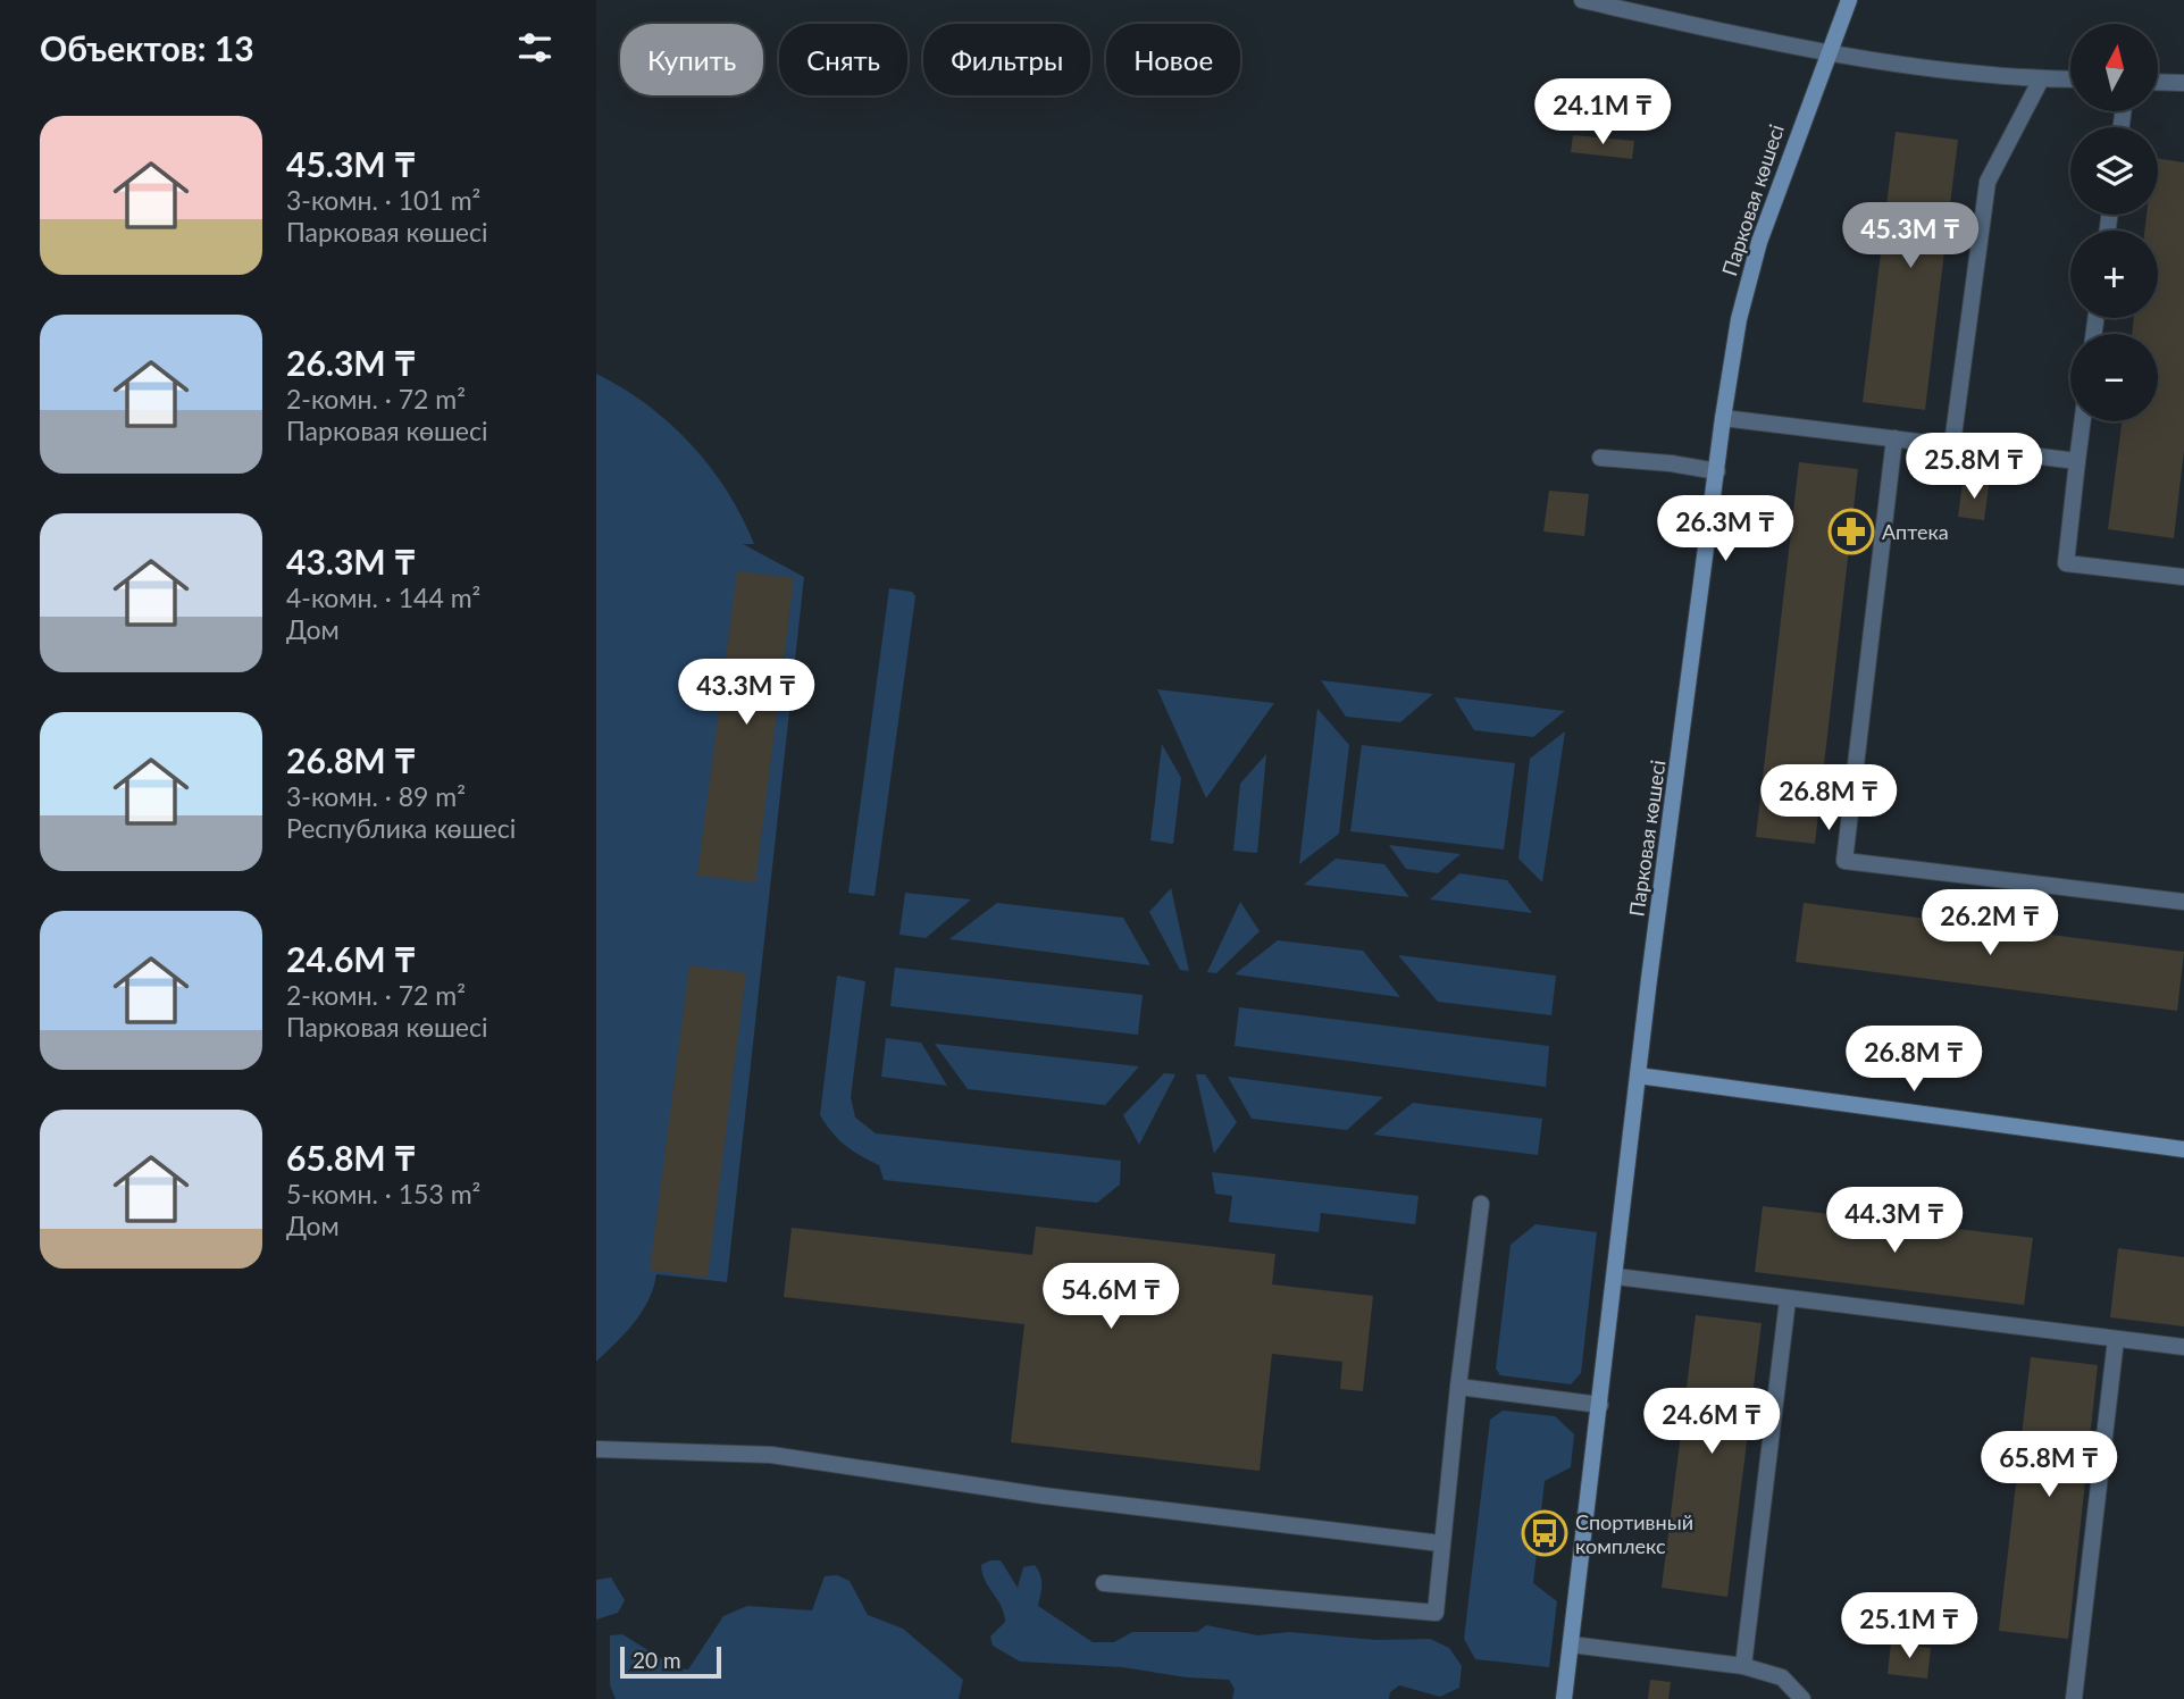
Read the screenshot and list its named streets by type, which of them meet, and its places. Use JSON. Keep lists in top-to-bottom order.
{
  "streets": {
    "street": ["Парковая көшесі"]
  },
  "places": {
    "pharmacy": ["Аптека"],
    "bus stop": ["Спортивный комплекс"]
  },
  "scale_bar": "20 m",
  "north": "top",
  "page": {
    "heading": "Объектов: 13",
    "map_buttons": ["+", "−"],
    "chip": [
      "Купить",
      "Снять",
      "Фильтры",
      "Новое"
    ],
    "price": [
      "24.1M ₸",
      "45.3M ₸",
      "25.8M ₸",
      "26.3M ₸",
      "43.3M ₸",
      "26.8M ₸",
      "26.2M ₸",
      "26.8M ₸",
      "44.3M ₸",
      "54.6M ₸",
      "24.6M ₸",
      "65.8M ₸",
      "25.1M ₸"
    ],
    "list": [
      {
        "name": "45.3M ₸",
        "note": "3-комн. · 101 m² · Парковая көшесі"
      },
      {
        "name": "26.3M ₸",
        "note": "2-комн. · 72 m² · Парковая көшесі"
      },
      {
        "name": "43.3M ₸",
        "note": "4-комн. · 144 m² · Дом"
      },
      {
        "name": "26.8M ₸",
        "note": "3-комн. · 89 m² · Республика көшесі"
      },
      {
        "name": "24.6M ₸",
        "note": "2-комн. · 72 m² · Парковая көшесі"
      },
      {
        "name": "65.8M ₸",
        "note": "5-комн. · 153 m² · Дом"
      }
    ],
    "scale": "20 m"
  }
}
